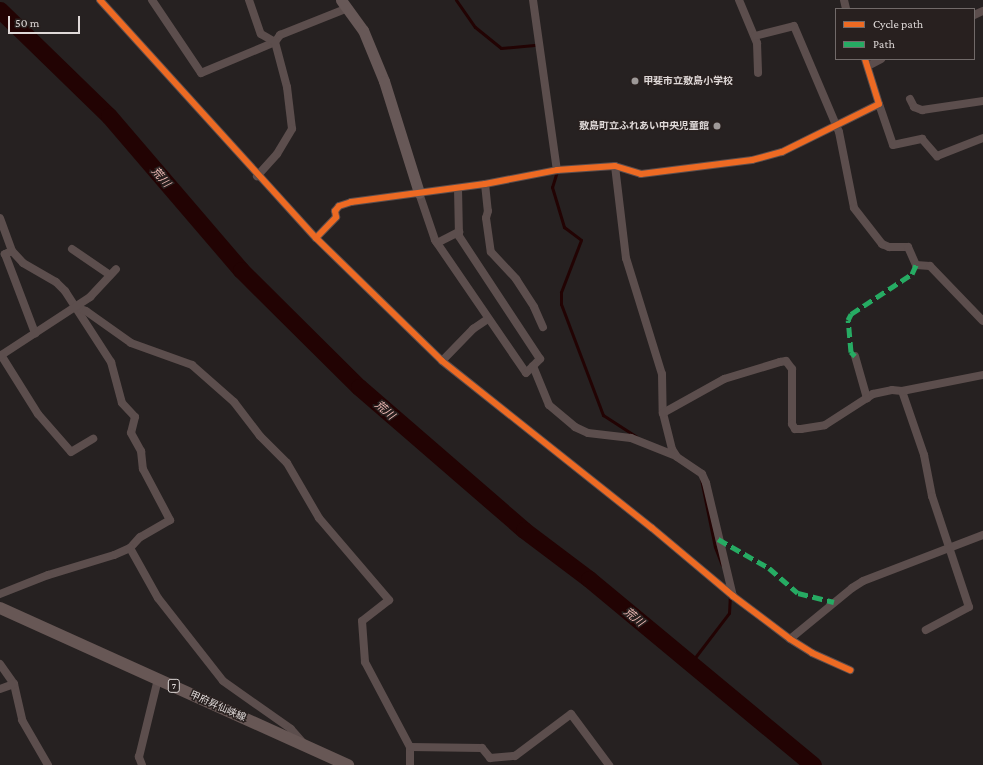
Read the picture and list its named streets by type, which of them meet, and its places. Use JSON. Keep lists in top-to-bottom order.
{
  "streets": {
    "main road": ["7", "甲府昇仙峡線"]
  },
  "water": ["荒川"],
  "places": ["甲斐市立敷島小学校", "敷島町立ふれあい中央児童館"],
  "legend": ["Cycle path", "Path"],
  "scale_bar": "50 m"
}
